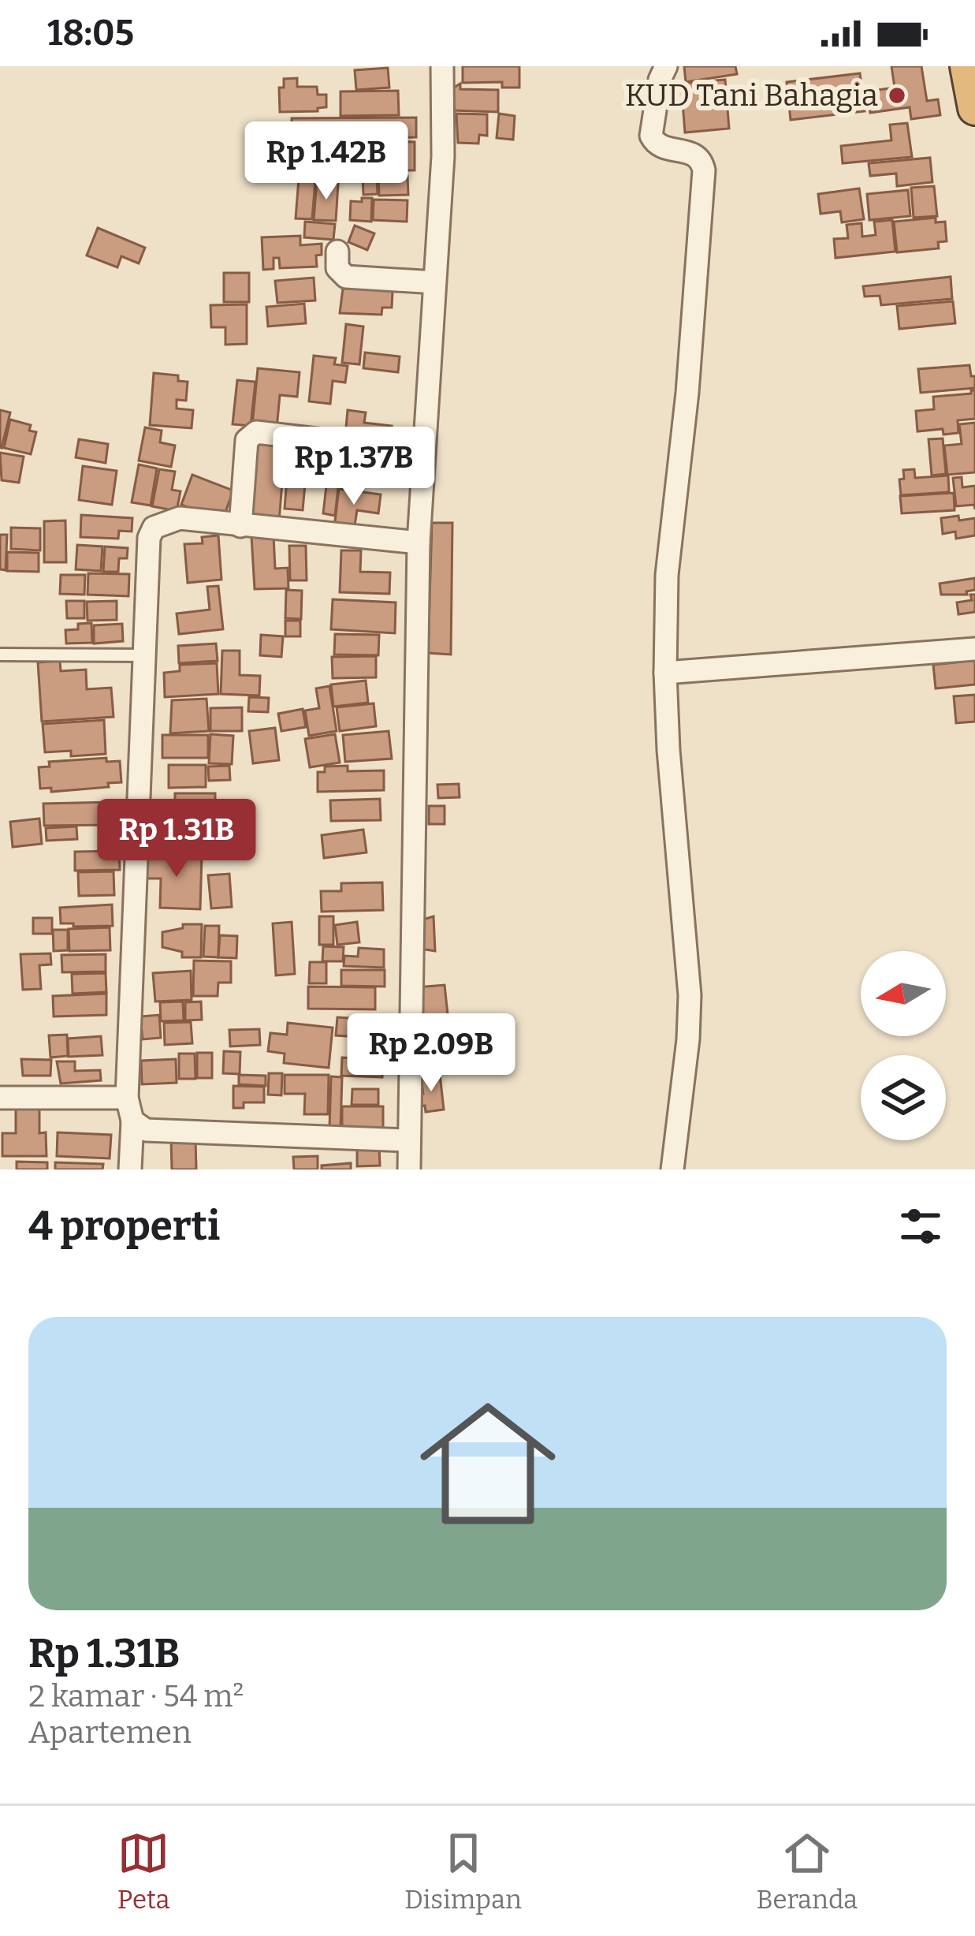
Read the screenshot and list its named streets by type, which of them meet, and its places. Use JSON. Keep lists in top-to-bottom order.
{
  "places": ["KUD Tani Bahagia"],
  "north": "left",
  "page": {
    "status": "18:05",
    "price": [
      "Rp 1.42B",
      "Rp 1.37B",
      "Rp 1.31B",
      "Rp 2.09B"
    ],
    "heading": "4 properti",
    "list": [
      {
        "name": "Rp 1.31B",
        "note": "2 kamar · 54 m² · Apartemen"
      }
    ],
    "tabs": ["Peta", "Disimpan", "Beranda"]
  }
}
